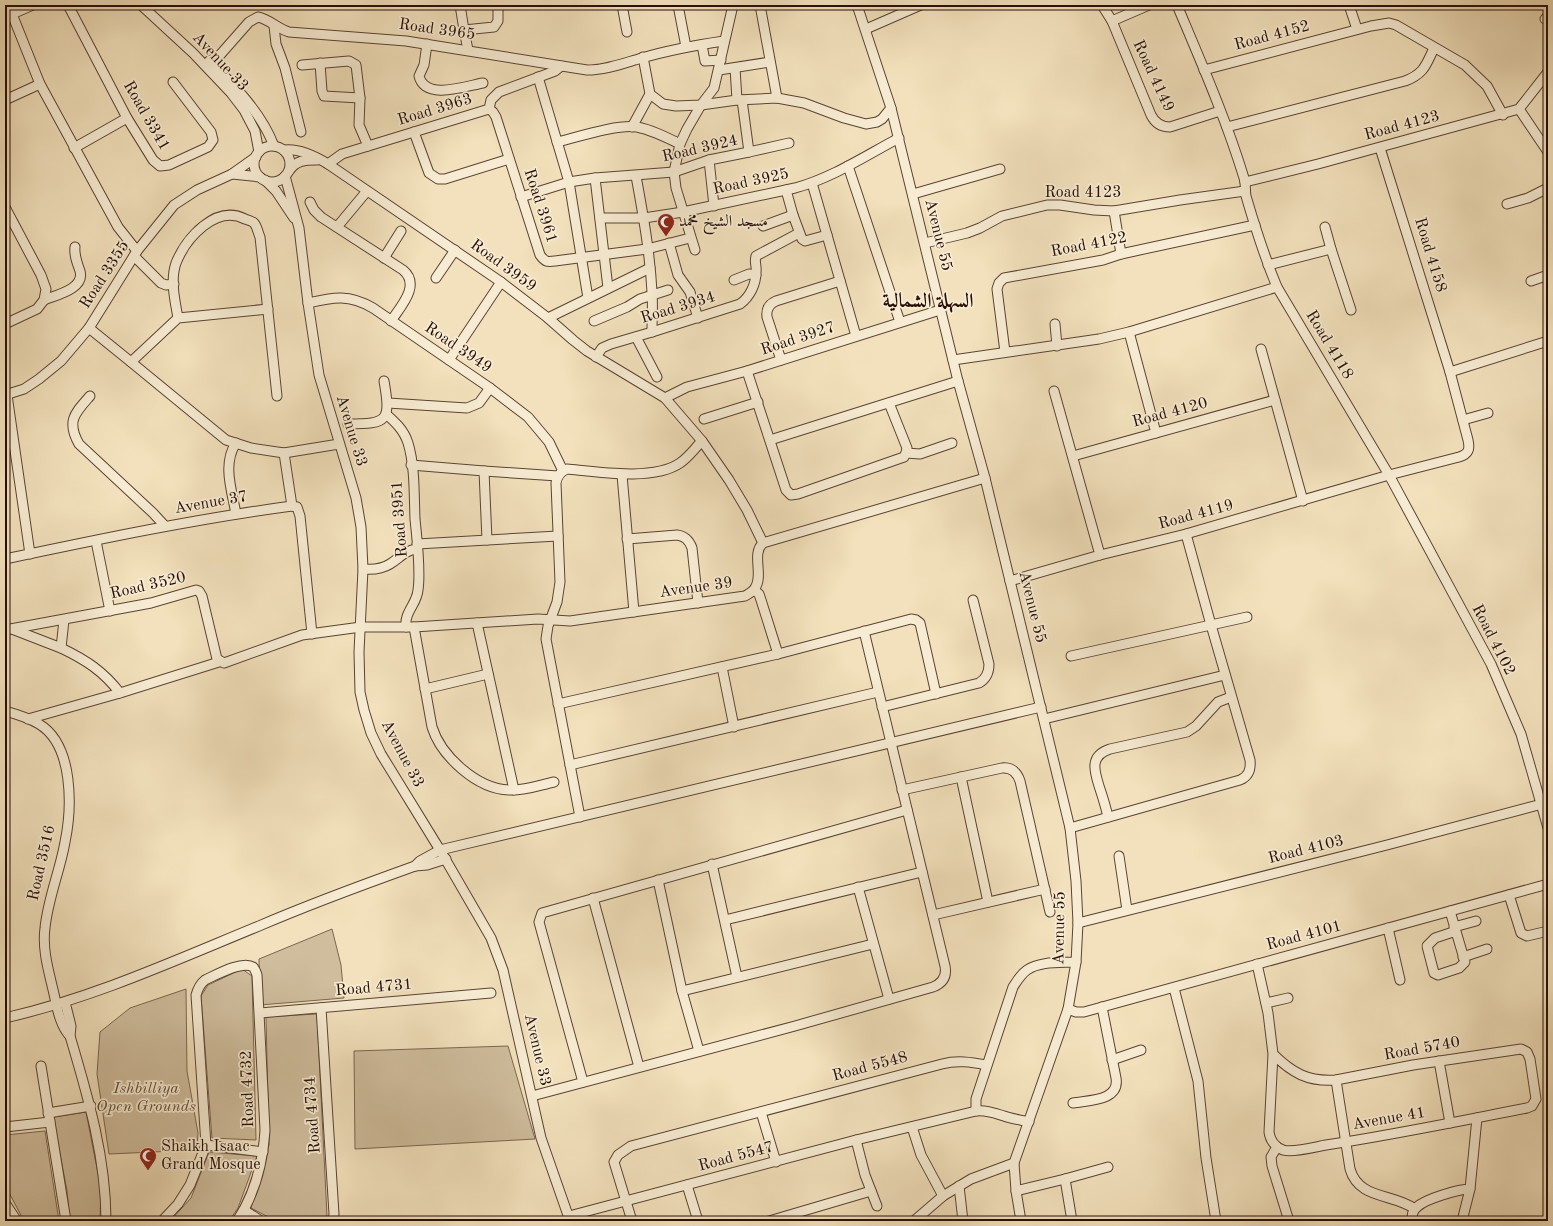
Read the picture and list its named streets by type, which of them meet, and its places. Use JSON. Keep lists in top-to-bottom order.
{
  "streets": {
    "street": [
      "Road 3965",
      "Road 4152",
      "Avenue 33",
      "Road 4149",
      "Road 3963",
      "Road 3341",
      "Road 4123",
      "Road 3924",
      "Road 3925",
      "Road 3961",
      "Avenue 55",
      "Road 4122",
      "Road 4158",
      "Road 3959",
      "Road 3355",
      "Road 3934",
      "Road 3927",
      "Road 4118",
      "Road 3949",
      "Road 4120",
      "Avenue 37",
      "Road 4119",
      "Road 3951",
      "Road 3520",
      "Avenue 39",
      "Road 4102",
      "Road 4103",
      "Road 3516",
      "Road 4101",
      "Road 4731",
      "Road 5740",
      "Road 5548",
      "Road 4732",
      "Road 4734",
      "Avenue 41",
      "Road 5547"
    ]
  },
  "crossings": [
    ["Road 3965", "Avenue 33"],
    ["Road 3965", "Road 3963"],
    ["Road 4152", "Road 4123"],
    ["Avenue 33", "Road 3959"],
    ["Avenue 33", "Road 3355"],
    ["Avenue 33", "Road 3949"],
    ["Avenue 33", "Avenue 39"],
    ["Avenue 33", "Road 5547"],
    ["Road 3963", "Road 3961"],
    ["Road 3963", "Road 3959"],
    ["Road 4123", "Avenue 55"],
    ["Road 4123", "Road 4158"],
    ["Road 3924", "Road 3961"],
    ["Road 3925", "Avenue 55"],
    ["Avenue 55", "Road 3927"],
    ["Avenue 55", "Road 4119"],
    ["Avenue 55", "Road 4103"],
    ["Avenue 55", "Road 4101"],
    ["Avenue 55", "Road 5547"],
    ["Road 4122", "Road 4118"],
    ["Road 4158", "Road 4118"],
    ["Road 4158", "Road 4119"],
    ["Road 4158", "Road 4102"],
    ["Road 3959", "Road 3355"],
    ["Road 3959", "Road 3934"],
    ["Road 3959", "Road 3927"],
    ["Road 3959", "Avenue 39"],
    ["Road 4118", "Road 4119"],
    ["Road 4118", "Road 4102"],
    ["Road 3949", "Avenue 39"],
    ["Road 4119", "Road 4102"],
    ["Road 3951", "Avenue 39"],
    ["Road 4102", "Road 4103"],
    ["Road 4731", "Road 4732"],
    ["Road 4731", "Road 4734"],
    ["Road 5740", "Avenue 41"],
    ["Road 5548", "Road 5547"]
  ],
  "districts": ["السهلة الشمالية"],
  "parks": ["Ishbilliya Open Grounds"],
  "places": {
    "mosque": ["مسجد الشيخ محمد", "Shaikh Isaac Grand Mosque"]
  }
}
